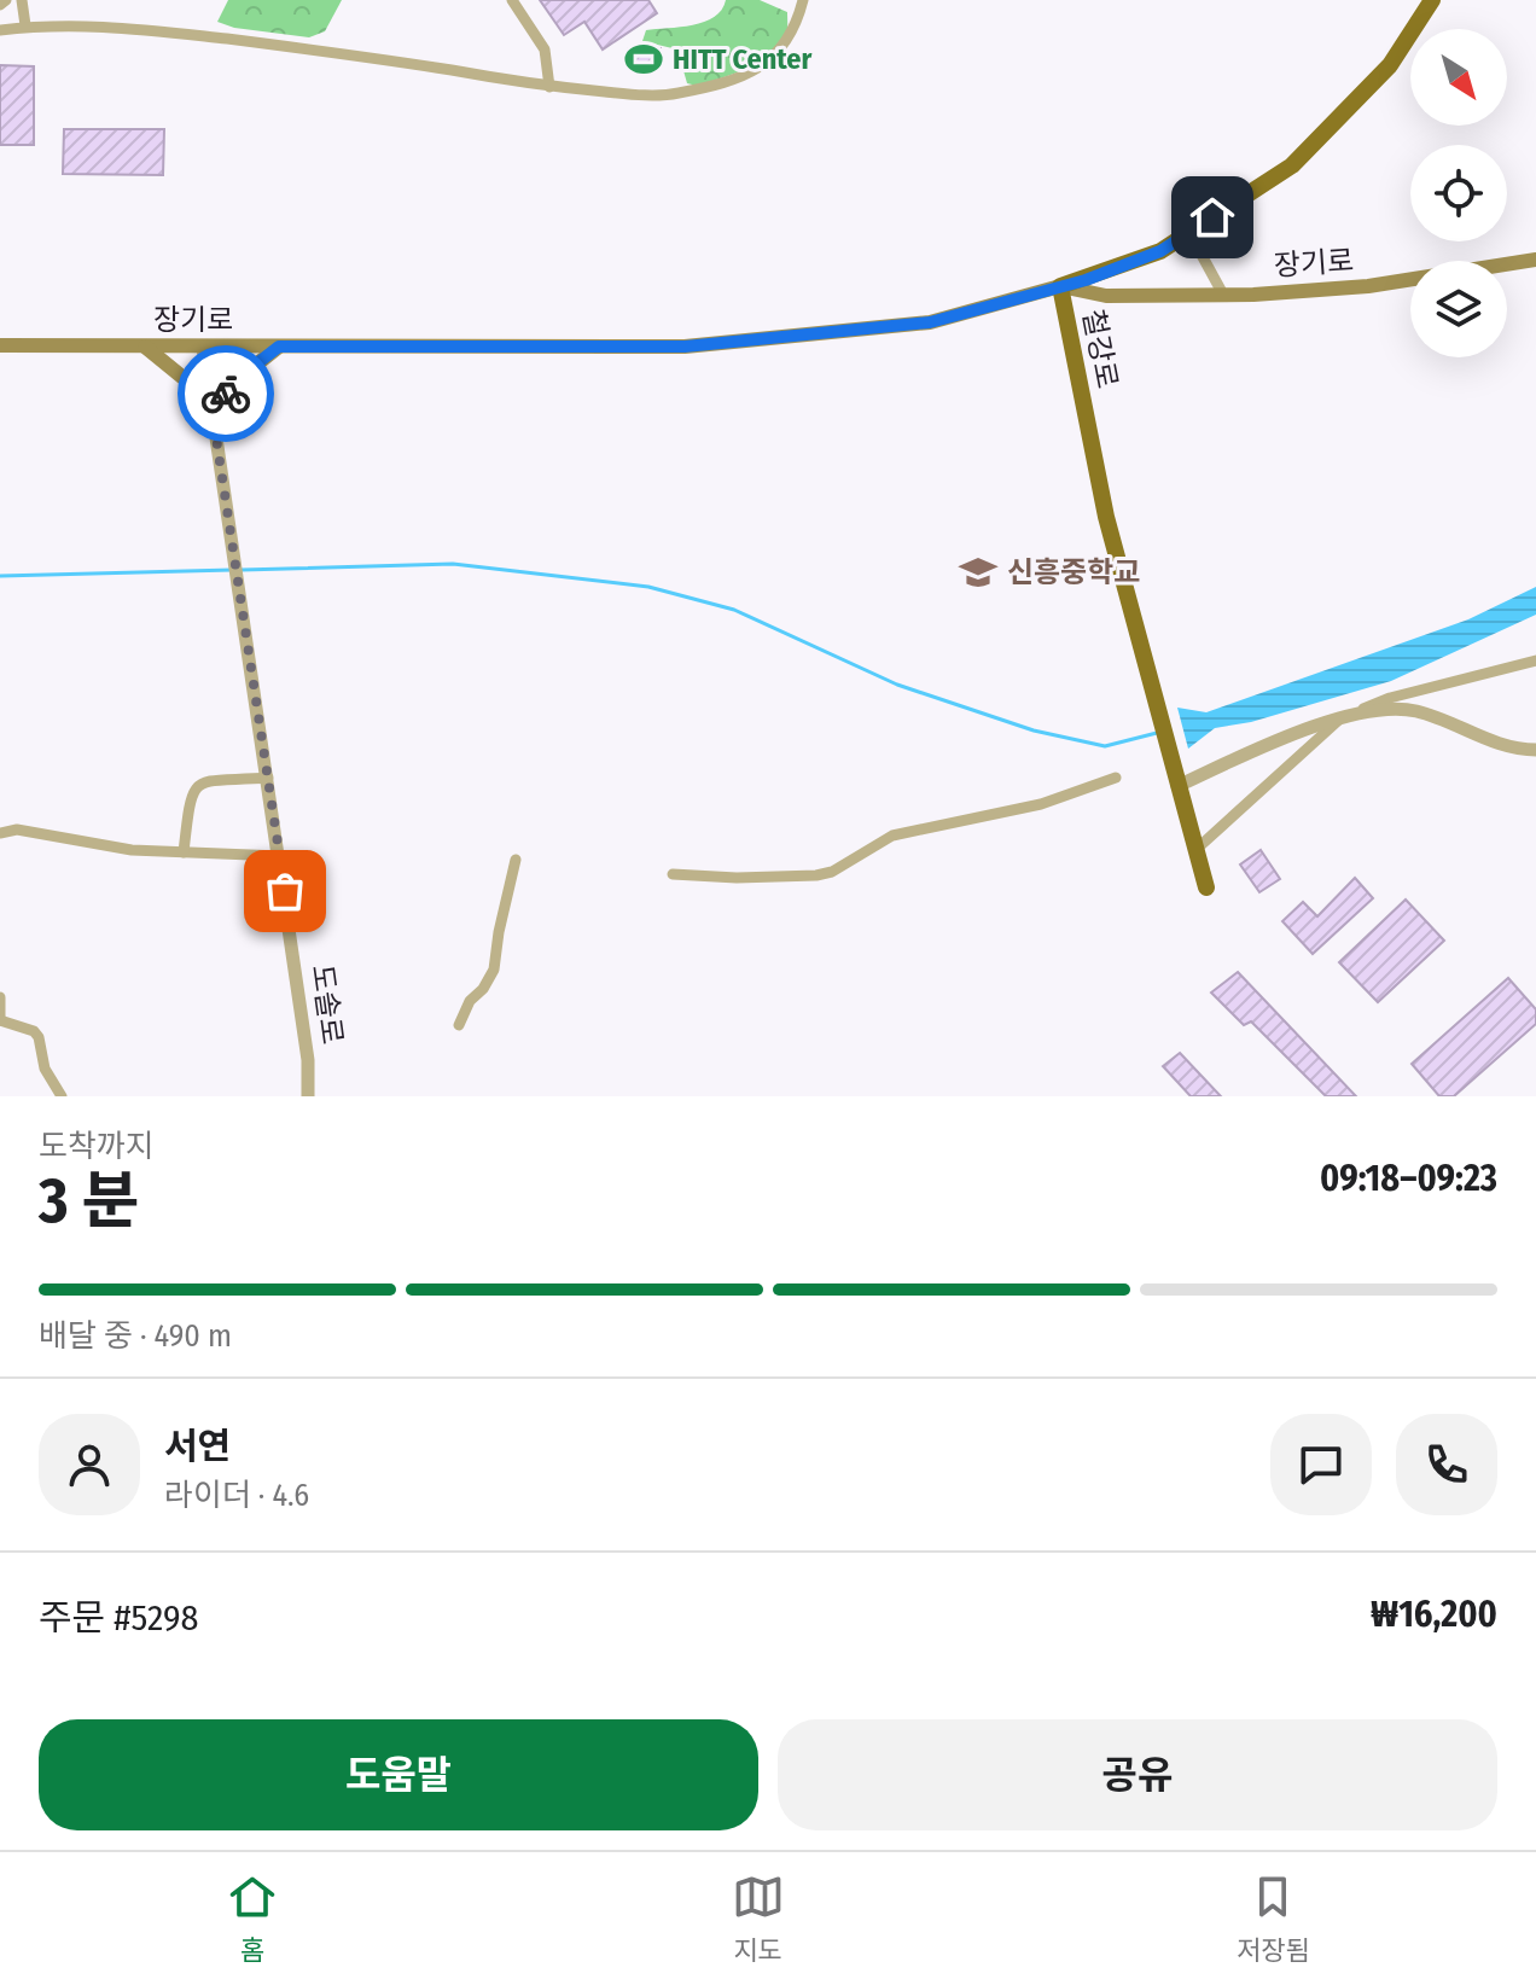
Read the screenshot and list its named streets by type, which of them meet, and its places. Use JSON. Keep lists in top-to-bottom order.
{
  "streets": {
    "main road": ["장기로", "철강로"],
    "street": ["도솔로"]
  },
  "crossings": [
    ["장기로", "철강로"],
    ["장기로", "도솔로"]
  ],
  "places": {
    "sports": ["HITT Center"],
    "school or university": ["신흥중학교"]
  },
  "north": "bottom right",
  "page": {
    "heading": ["3 분", "도착까지", "09:18–09:23"],
    "panel": [
      "서연",
      "라이더 · 4.6",
      "주문 #5298",
      "₩16,200"
    ],
    "bar": "배달 중 · 490 m",
    "buttons": ["도움말", "공유"],
    "tabs": ["홈", "지도", "저장됨"]
  }
}
